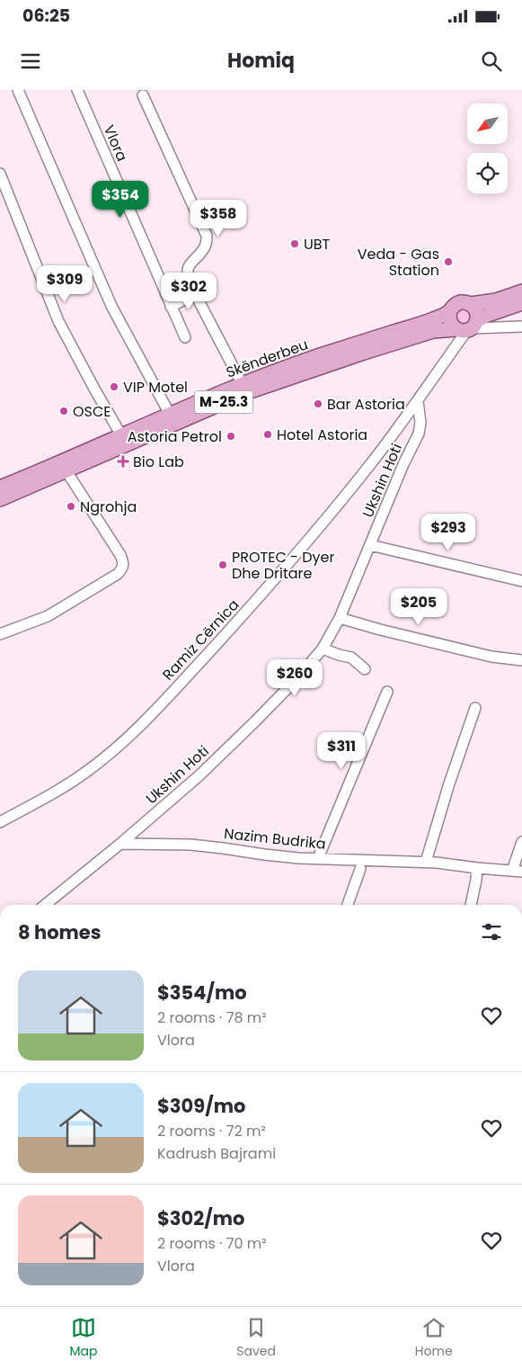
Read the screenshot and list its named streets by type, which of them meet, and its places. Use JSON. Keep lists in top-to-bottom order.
{
  "streets": {
    "main road": ["Skënderbeu", "M-25.3"],
    "street": [
      "Vlora",
      "Ukshin Hoti",
      "Ramiz Cërnica",
      "Nazim Budrika"
    ]
  },
  "crossings": [
    ["Skënderbeu", "M-25.3"],
    ["Skënderbeu", "Ramiz Cërnica"],
    ["M-25.3", "Ramiz Cërnica"],
    ["Ukshin Hoti", "Ramiz Cërnica"],
    ["Ukshin Hoti", "Nazim Budrika"]
  ],
  "places": {
    "other": [
      "UBT",
      "Veda - Gas Station",
      "VIP Motel",
      "Bar Astoria",
      "OSCE",
      "Hotel Astoria",
      "Astoria Petrol",
      "Ngrohja",
      "PROTEC - Dyer Dhe Dritare"
    ],
    "health": ["Bio Lab"]
  },
  "north": "bottom left",
  "page": {
    "status": "06:25",
    "header": "Homiq",
    "price": [
      "$354",
      "$358",
      "$309",
      "$302",
      "$293",
      "$205",
      "$260",
      "$311"
    ],
    "heading": "8 homes",
    "list": [
      {
        "name": "$354/mo",
        "note": "2 rooms · 78 m² · Vlora"
      },
      {
        "name": "$309/mo",
        "note": "2 rooms · 72 m² · Kadrush Bajrami"
      },
      {
        "name": "$302/mo",
        "note": "2 rooms · 70 m² · Vlora"
      }
    ],
    "tabs": ["Map", "Saved", "Home"]
  }
}
